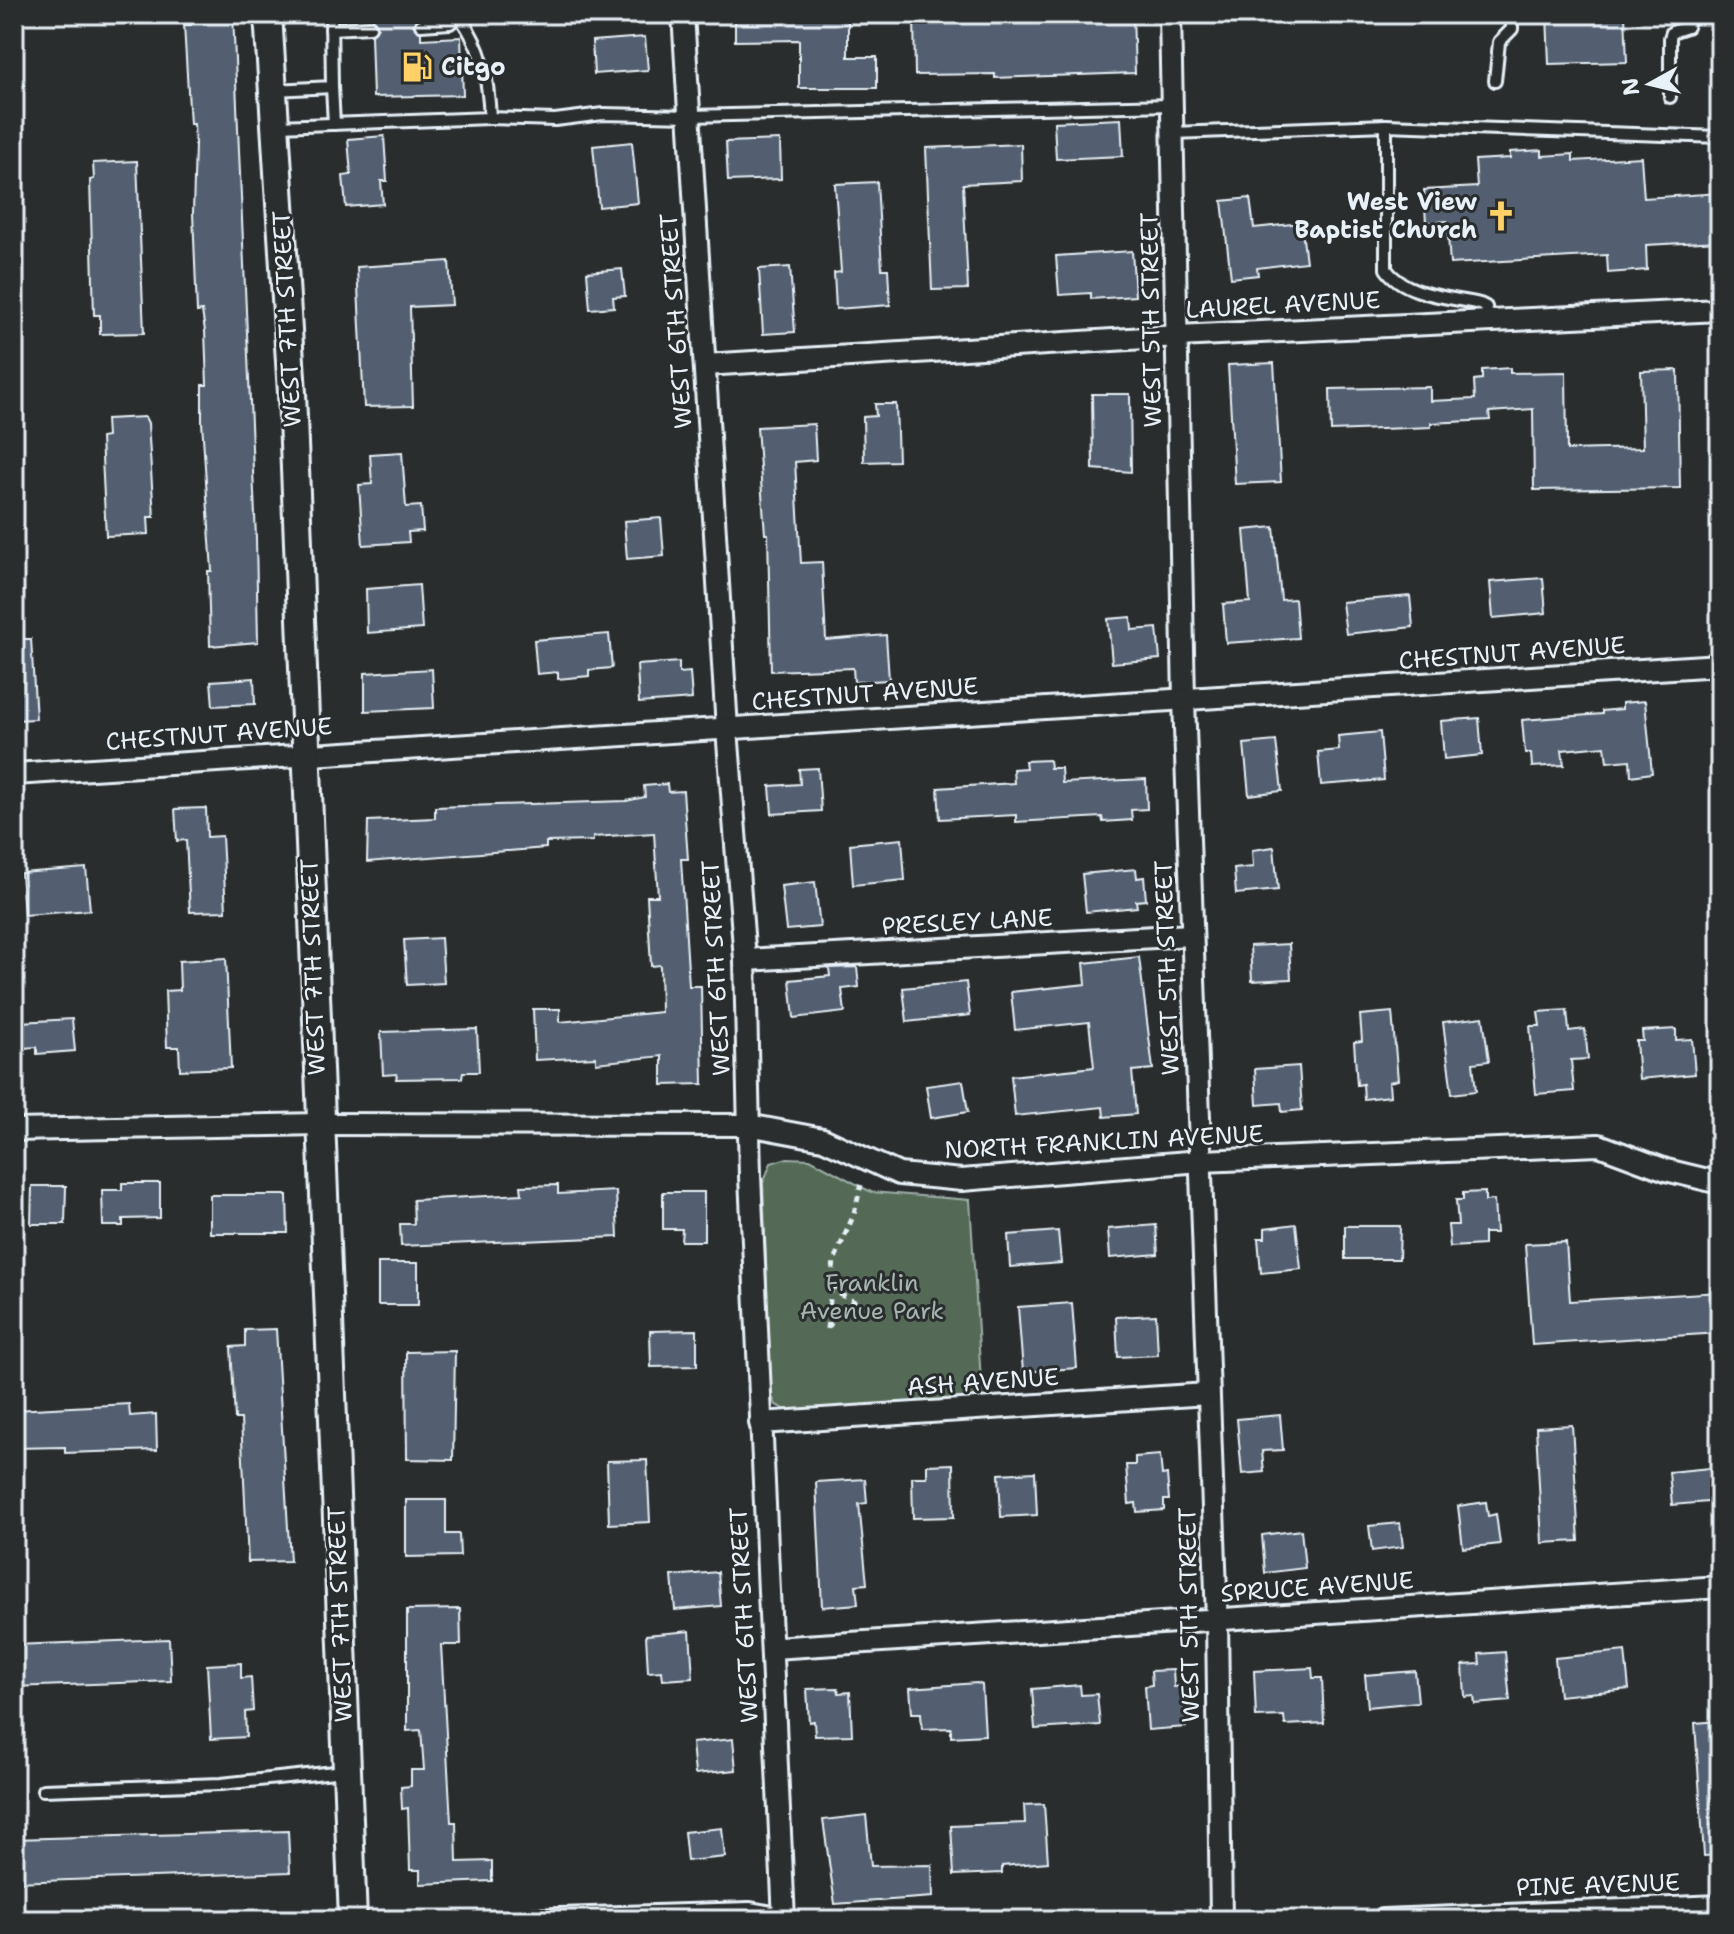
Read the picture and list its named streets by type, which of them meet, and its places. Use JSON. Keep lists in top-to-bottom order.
{
  "streets": {
    "street": [
      "LAUREL AVENUE",
      "WEST 7TH STREET",
      "WEST 5TH STREET",
      "WEST 6TH STREET",
      "CHESTNUT AVENUE",
      "PRESLEY LANE",
      "NORTH FRANKLIN AVENUE",
      "ASH AVENUE",
      "SPRUCE AVENUE",
      "PINE AVENUE"
    ]
  },
  "crossings": [
    ["LAUREL AVENUE", "WEST 5TH STREET"],
    ["LAUREL AVENUE", "WEST 6TH STREET"],
    ["WEST 7TH STREET", "CHESTNUT AVENUE"],
    ["WEST 7TH STREET", "NORTH FRANKLIN AVENUE"],
    ["WEST 5TH STREET", "CHESTNUT AVENUE"],
    ["WEST 5TH STREET", "PRESLEY LANE"],
    ["WEST 5TH STREET", "NORTH FRANKLIN AVENUE"],
    ["WEST 5TH STREET", "ASH AVENUE"],
    ["WEST 5TH STREET", "SPRUCE AVENUE"],
    ["WEST 6TH STREET", "CHESTNUT AVENUE"],
    ["WEST 6TH STREET", "PRESLEY LANE"],
    ["WEST 6TH STREET", "NORTH FRANKLIN AVENUE"],
    ["WEST 6TH STREET", "ASH AVENUE"],
    ["WEST 6TH STREET", "SPRUCE AVENUE"]
  ],
  "parks": ["Franklin Avenue Park"],
  "places": {
    "fuel station": ["Citgo"],
    "church": ["West View Baptist Church"]
  },
  "north": "left"
}
